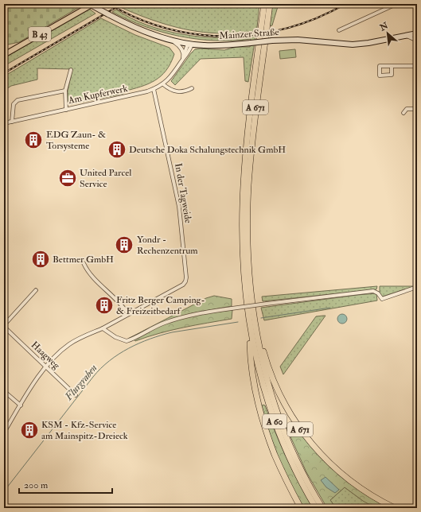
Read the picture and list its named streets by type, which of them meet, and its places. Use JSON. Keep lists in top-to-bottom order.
{
  "streets": {
    "highway": ["A 671", "A 60"],
    "main road": ["B 43", "Mainzer Straße"],
    "street": ["Am Kupferwerk", "In der Tagweide", "Haagweg"]
  },
  "crossings": [
    ["Mainzer Straße", "Am Kupferwerk"],
    ["Am Kupferwerk", "In der Tagweide"],
    ["A 671", "A 60"],
    ["In der Tagweide", "Haagweg"]
  ],
  "water": ["Flurgraben"],
  "places": {
    "building": [
      "EDG Zaun- & Torsysteme",
      "Deutsche Doka Schalungstechnik GmbH",
      "Yondr - Rechenzentrum",
      "Bettmer GmbH",
      "Fritz Berger Camping- & Freizeitbedarf",
      "KSM - Kfz-Service am Mainspitz-Dreieck"
    ],
    "office": ["United Parcel Service"]
  },
  "scale_bar": "200 m",
  "north": "top left"
}
